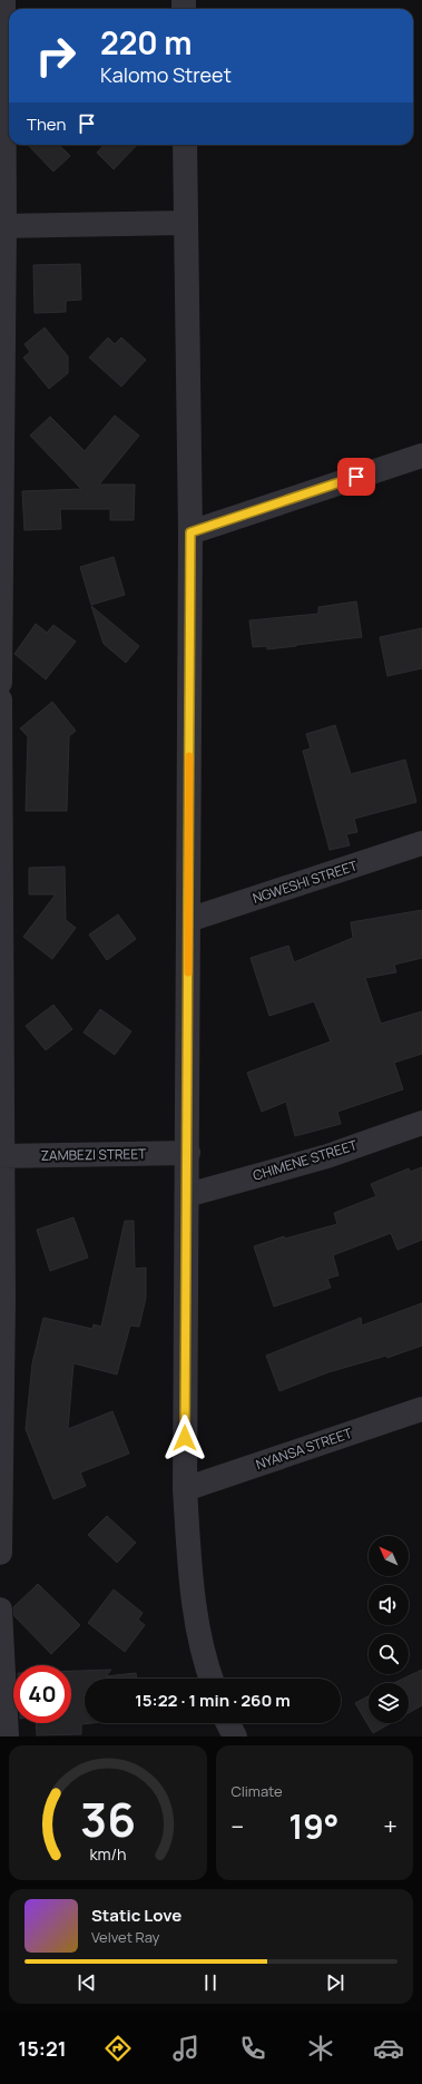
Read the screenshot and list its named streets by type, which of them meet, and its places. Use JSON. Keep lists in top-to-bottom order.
{
  "streets": {
    "street": [
      "NGWESHI STREET",
      "ZAMBEZI STREET",
      "CHIMENE STREET",
      "NYANSA STREET"
    ]
  },
  "north": "top left",
  "page": {
    "turn": ["220 m", "Kalomo Street"],
    "then": "Then",
    "limit": "40",
    "trip": "15:22 · 1 min · 260 m",
    "tile": "Climate",
    "heat": ["−", "19°", "+"],
    "song": ["Static Love", "Velvet Ray"],
    "tabs": "15:21",
    "gauge": ["36", "km/h"]
  }
}
